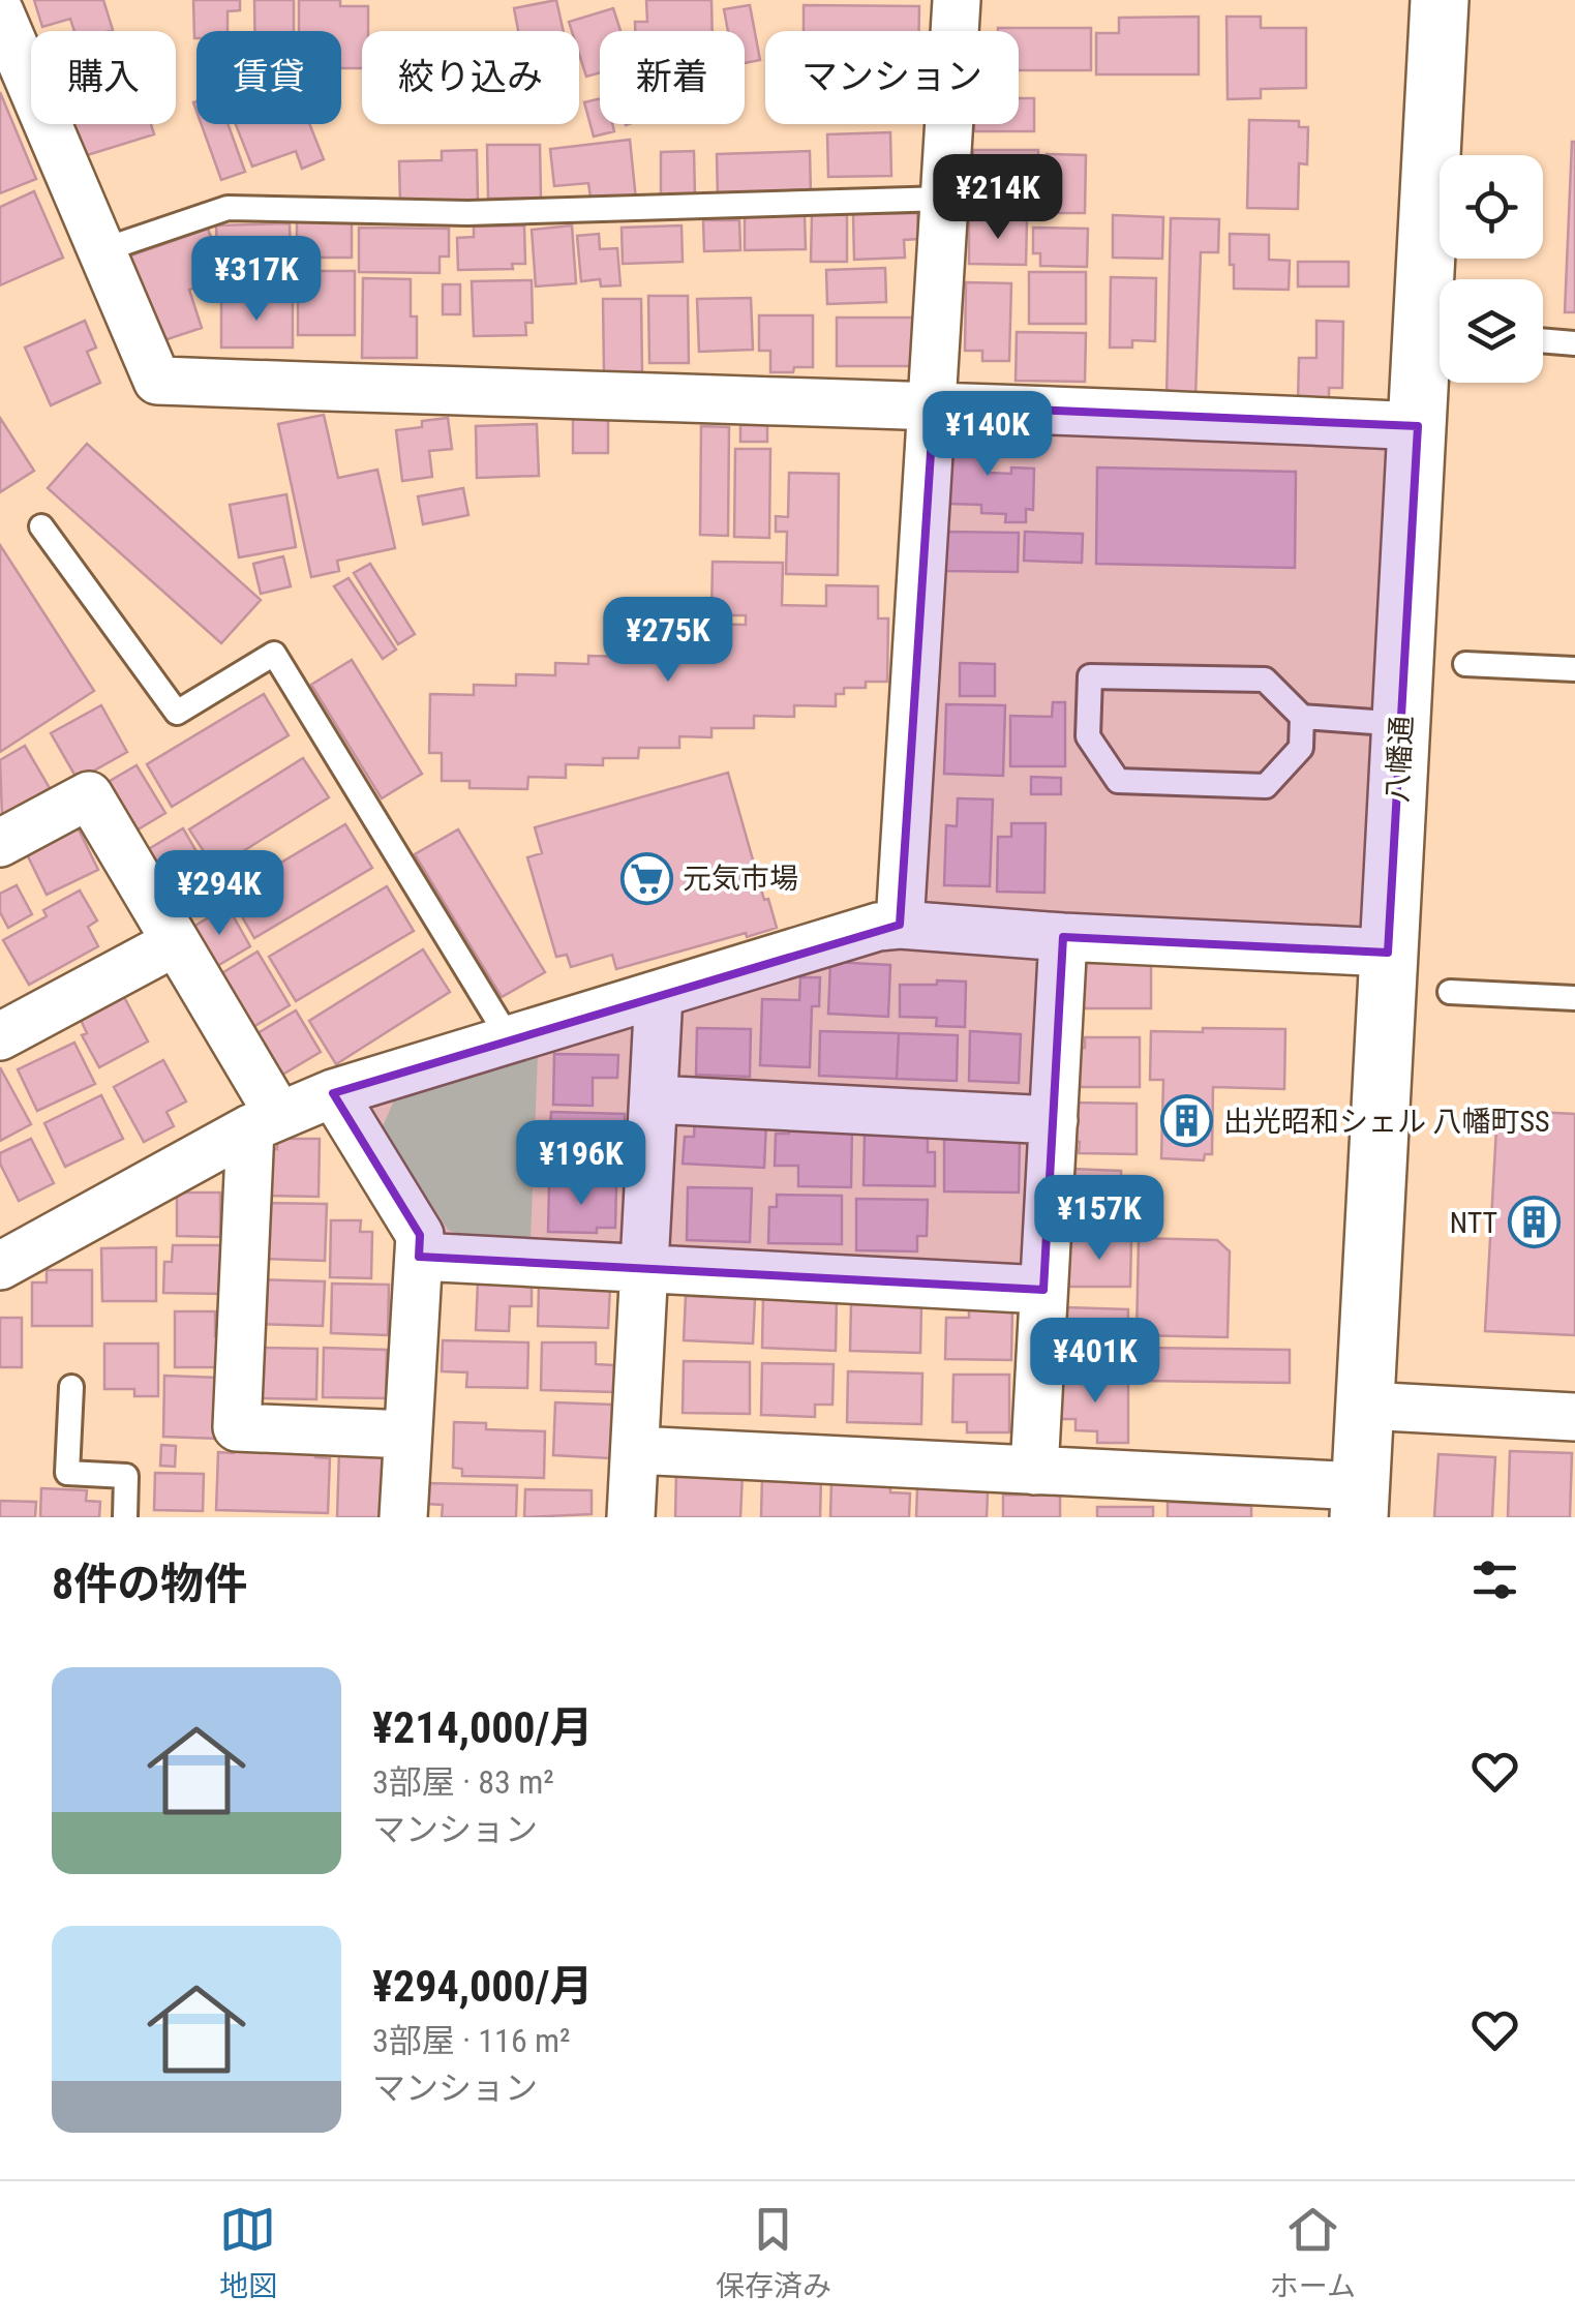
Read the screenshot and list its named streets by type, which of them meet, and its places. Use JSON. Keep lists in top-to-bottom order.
{
  "streets": {
    "street": ["八幡通"]
  },
  "places": {
    "supermarket": ["元気市場"],
    "building": ["出光昭和シェル 八幡町SS", "NTT"]
  },
  "page": {
    "chip": [
      "購入",
      "賃貸",
      "絞り込み",
      "新着",
      "マンション"
    ],
    "price": [
      "¥214K",
      "¥317K",
      "¥140K",
      "¥275K",
      "¥294K",
      "¥196K",
      "¥157K",
      "¥401K"
    ],
    "heading": "8件の物件",
    "list": [
      {
        "name": "¥214,000/月",
        "note": "3部屋 · 83 m² · マンション"
      },
      {
        "name": "¥294,000/月",
        "note": "3部屋 · 116 m² · マンション"
      }
    ],
    "tabs": ["地図", "保存済み", "ホーム"]
  }
}
